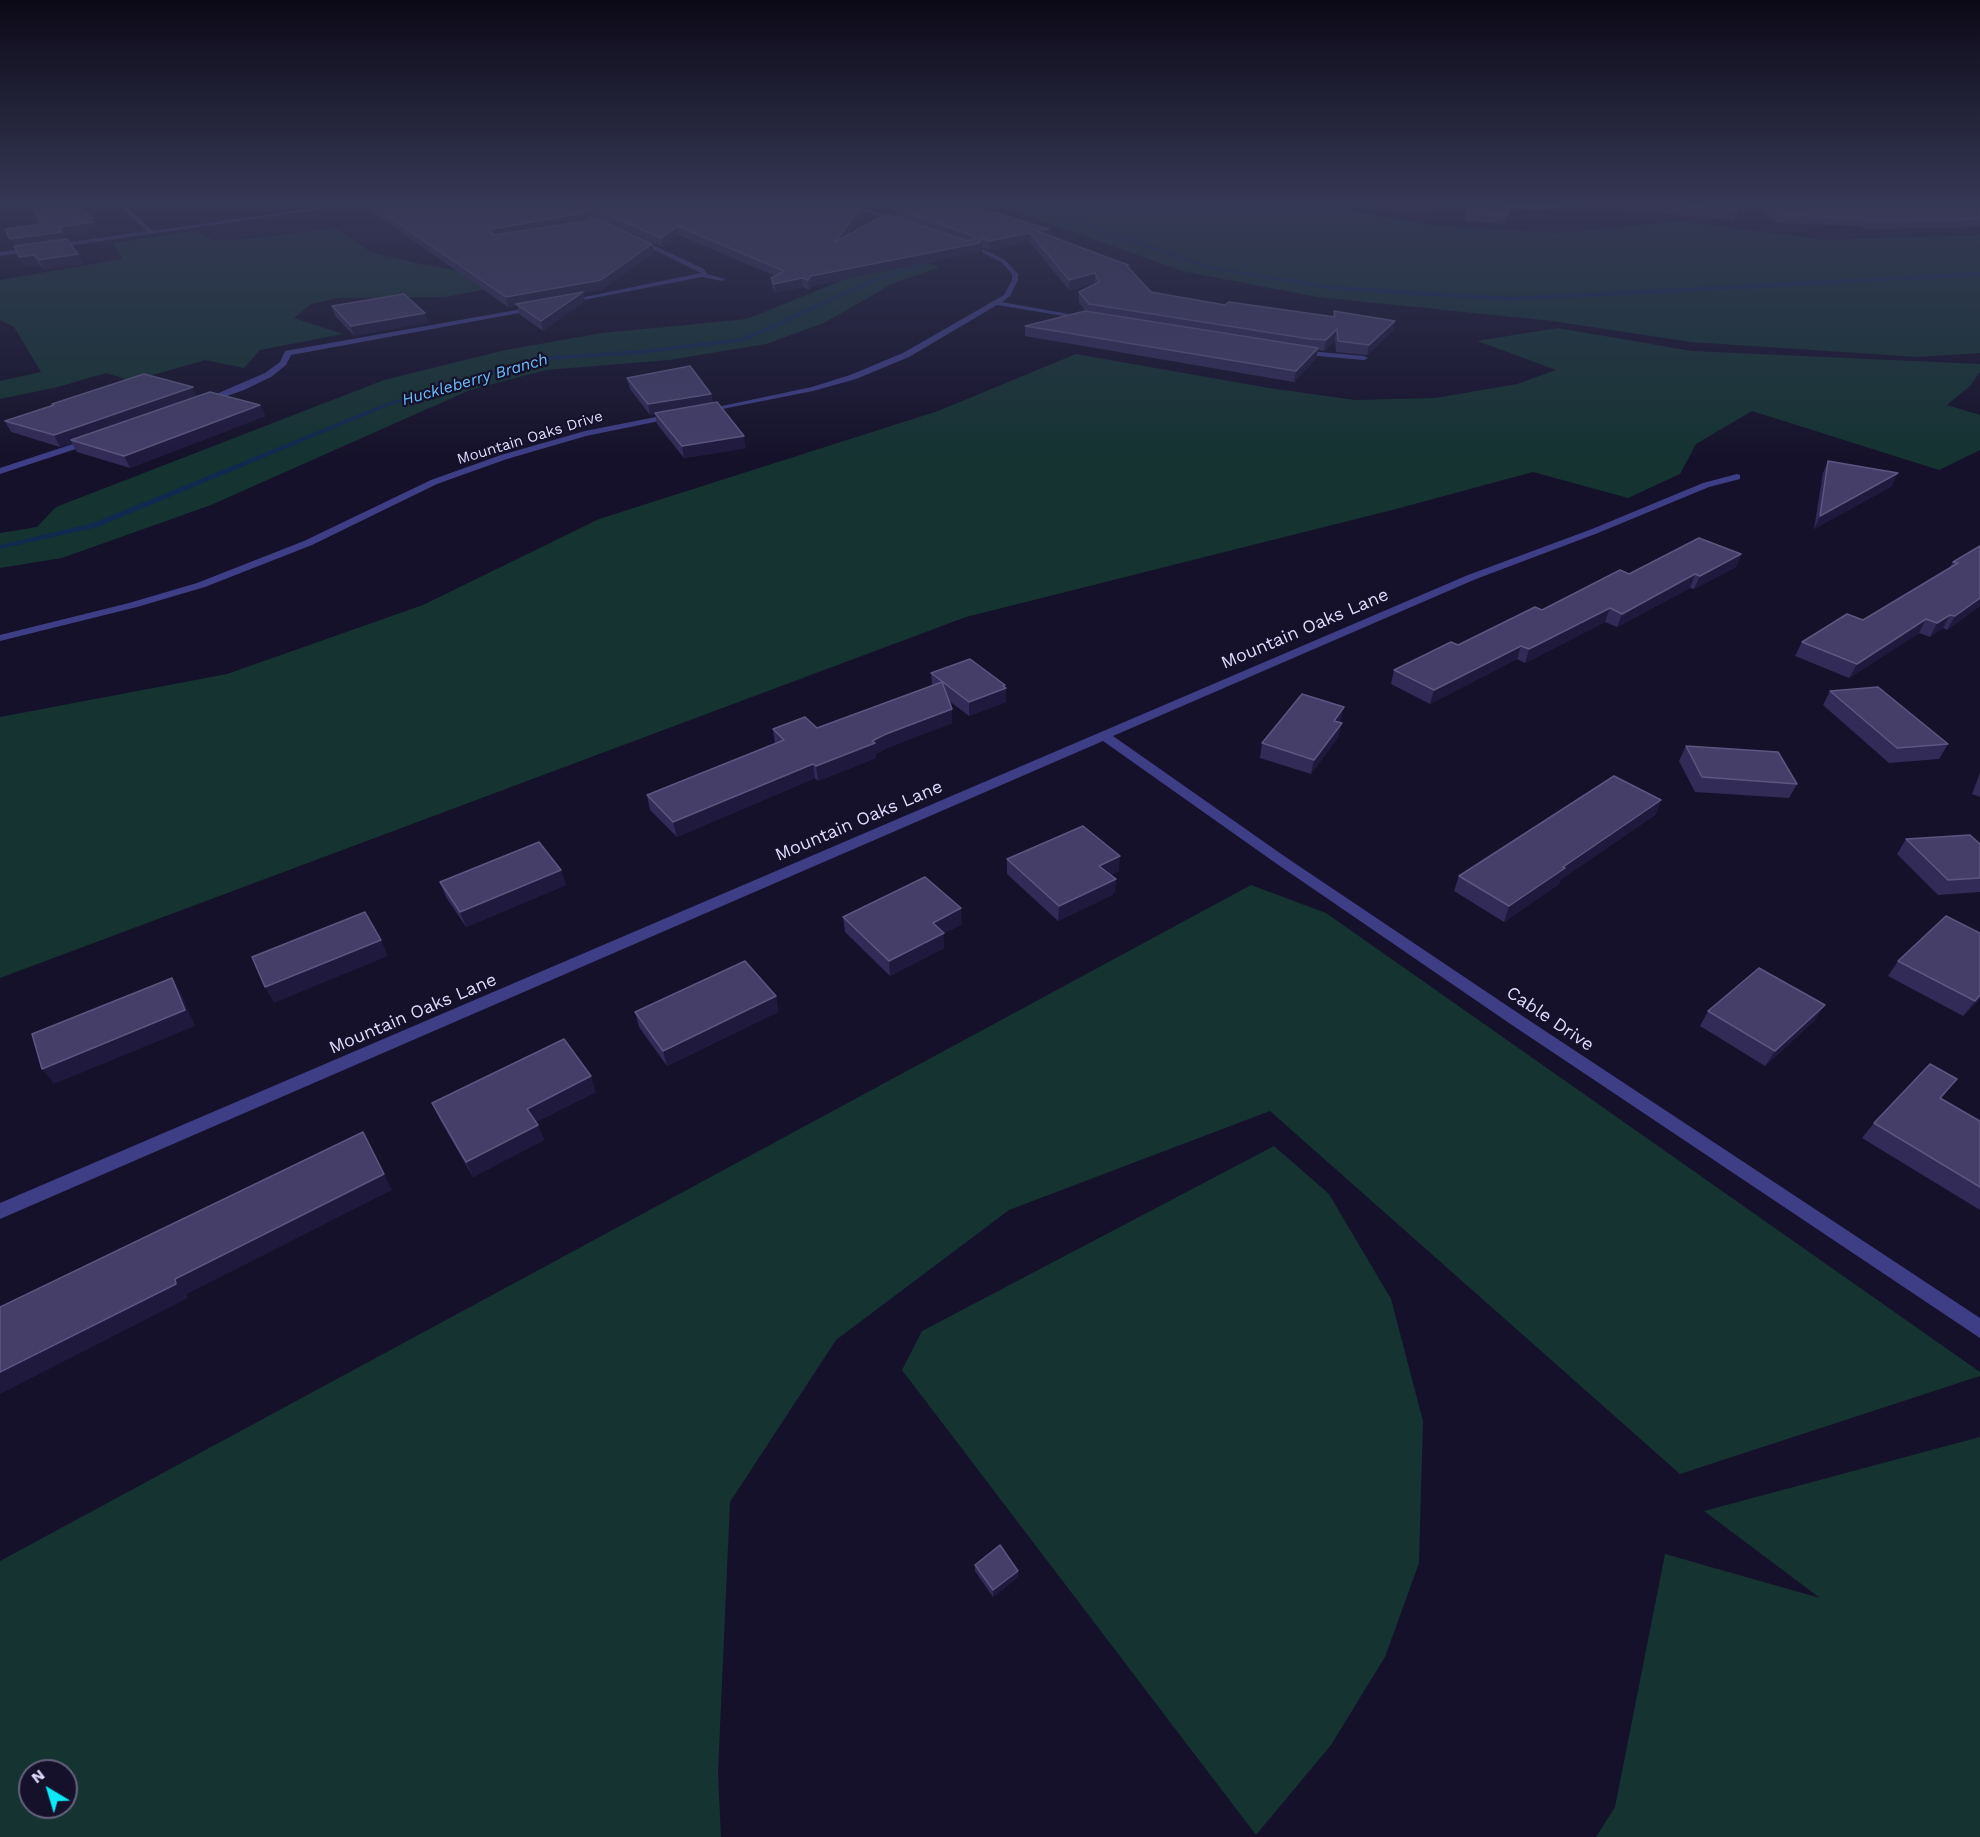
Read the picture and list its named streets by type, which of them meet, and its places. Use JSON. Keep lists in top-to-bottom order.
{
  "streets": {
    "street": ["Mountain Oaks Drive", "Mountain Oaks Lane", "Cable Drive"]
  },
  "crossings": [
    ["Mountain Oaks Lane", "Cable Drive"]
  ],
  "water": ["Huckleberry Branch"],
  "north": "top left"
}
